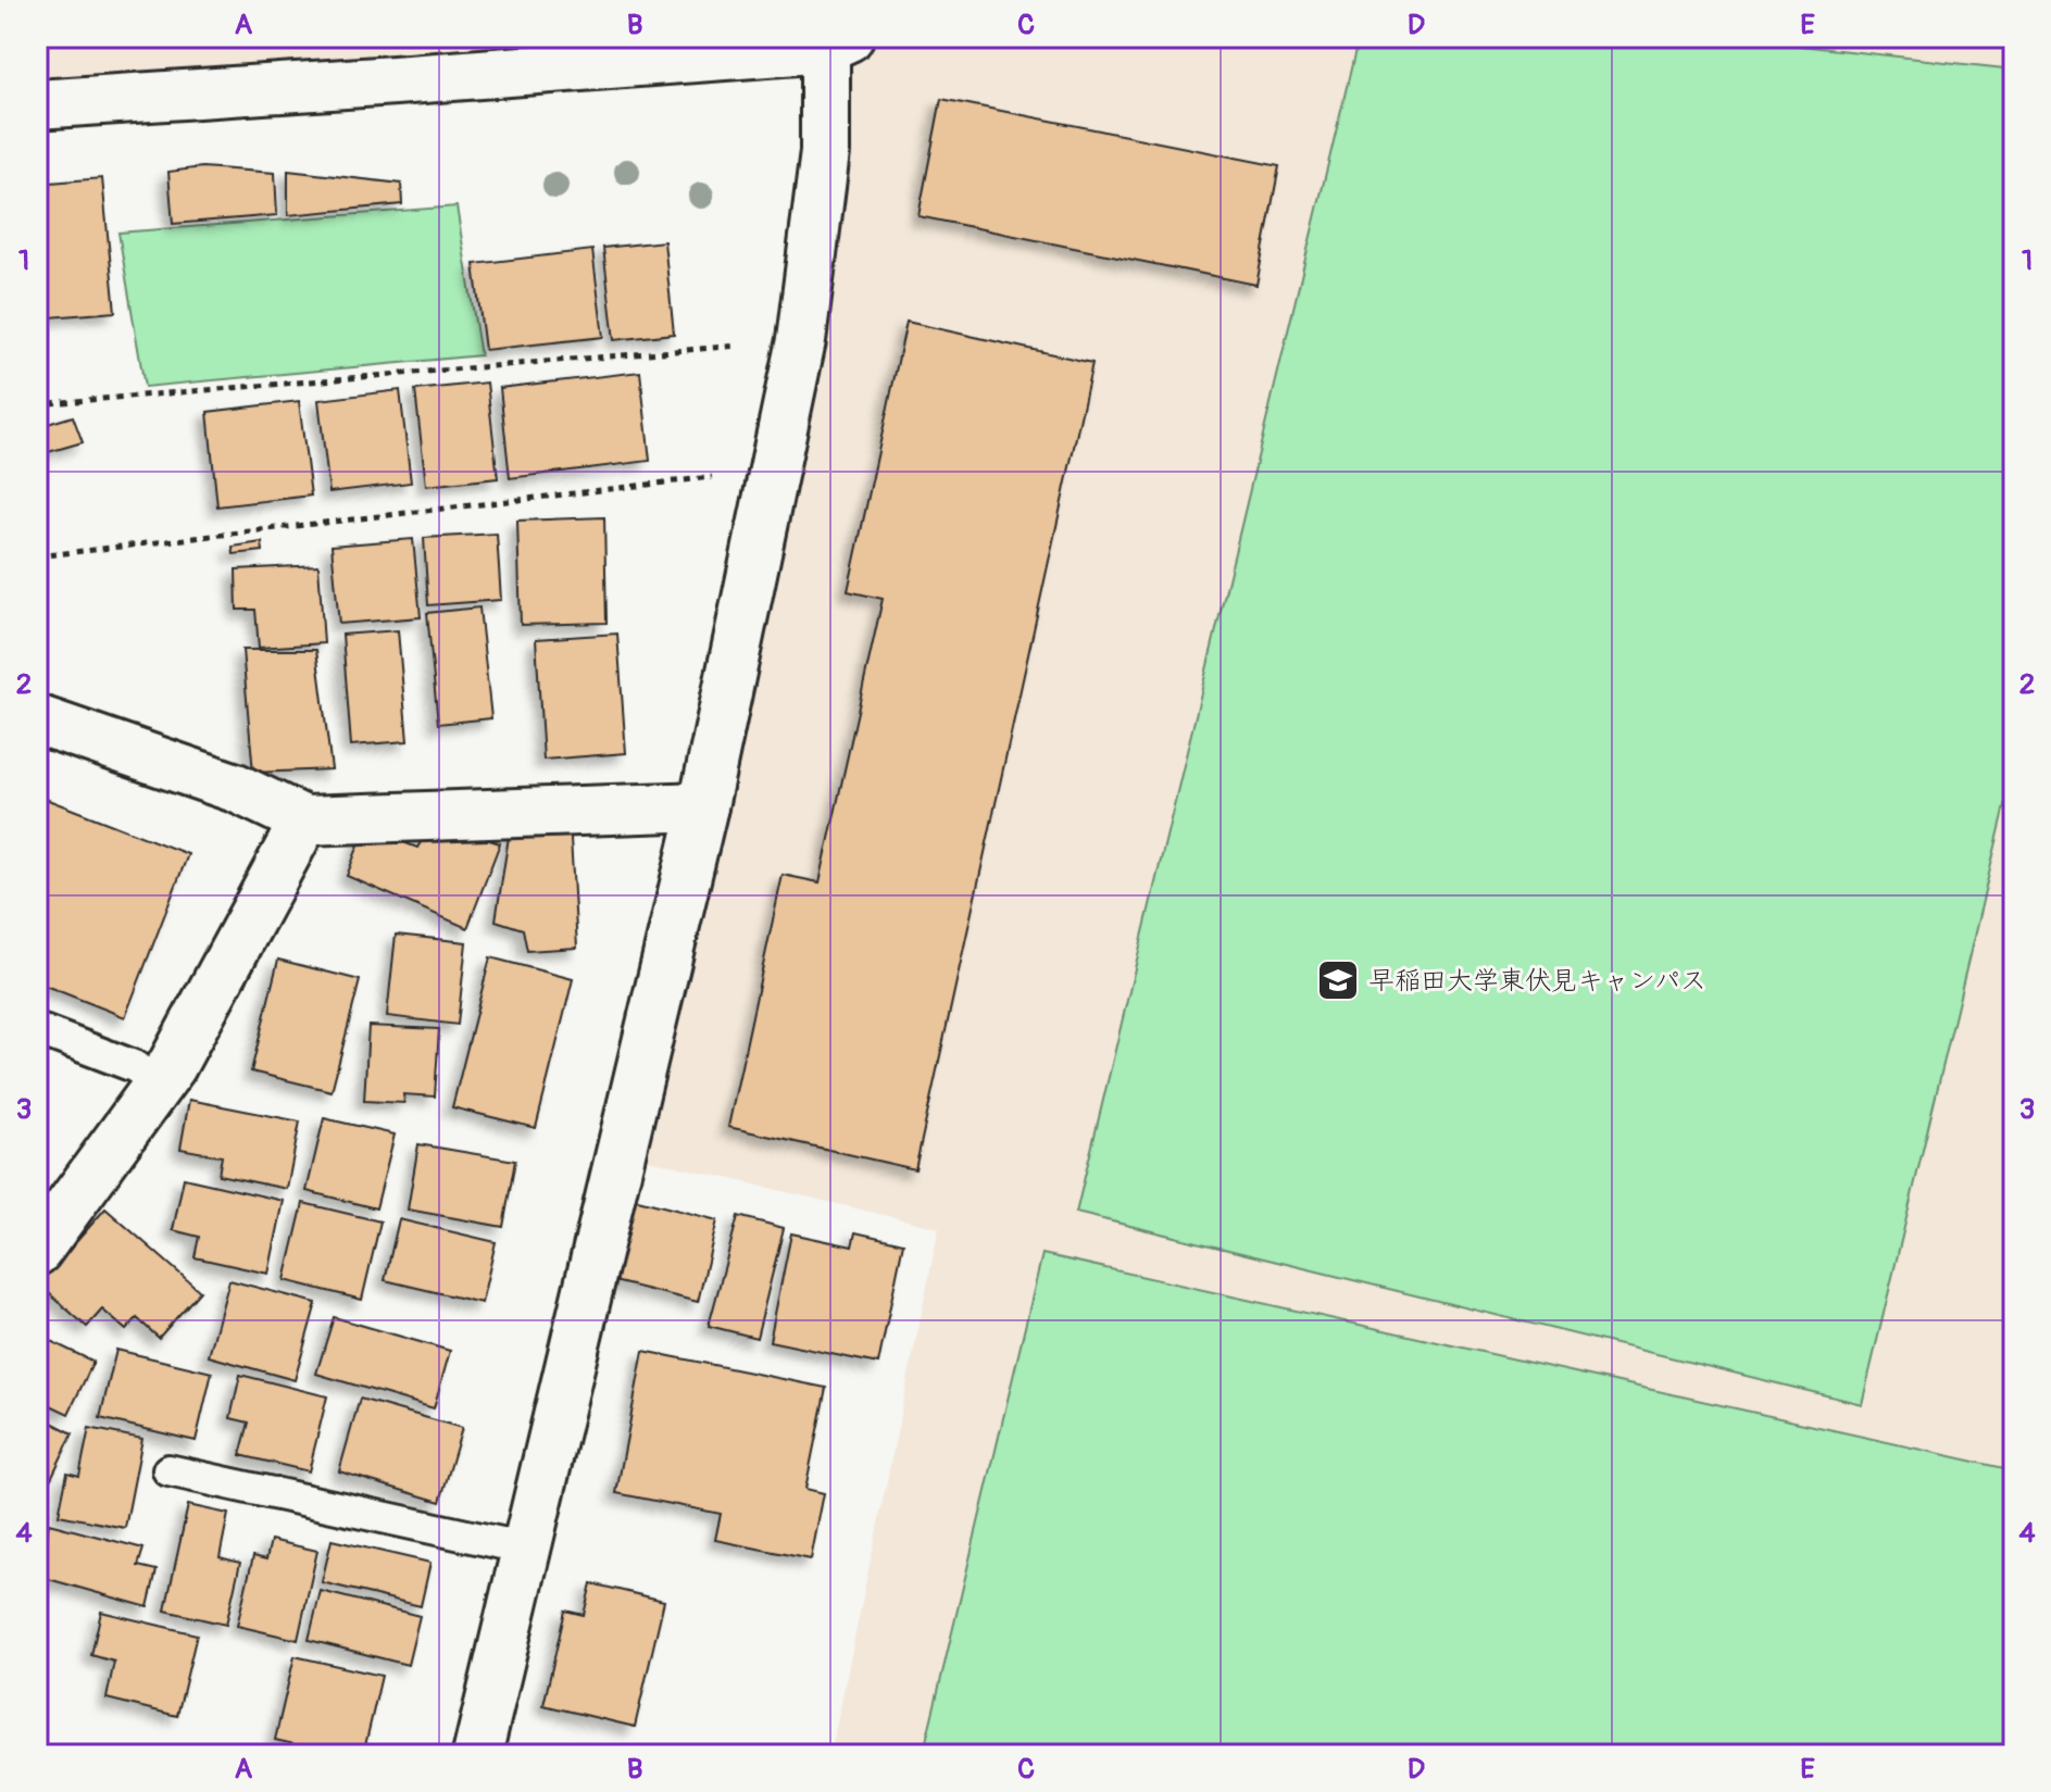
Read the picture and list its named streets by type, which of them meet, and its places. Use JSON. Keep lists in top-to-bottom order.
{
  "places": {
    "school or university": ["早稲田大学東伏見キャンパス"]
  },
  "grid": {
    "columns": [
      "A",
      "B",
      "C",
      "D",
      "E"
    ],
    "rows": [
      "1",
      "2",
      "3",
      "4"
    ]
  }
}
